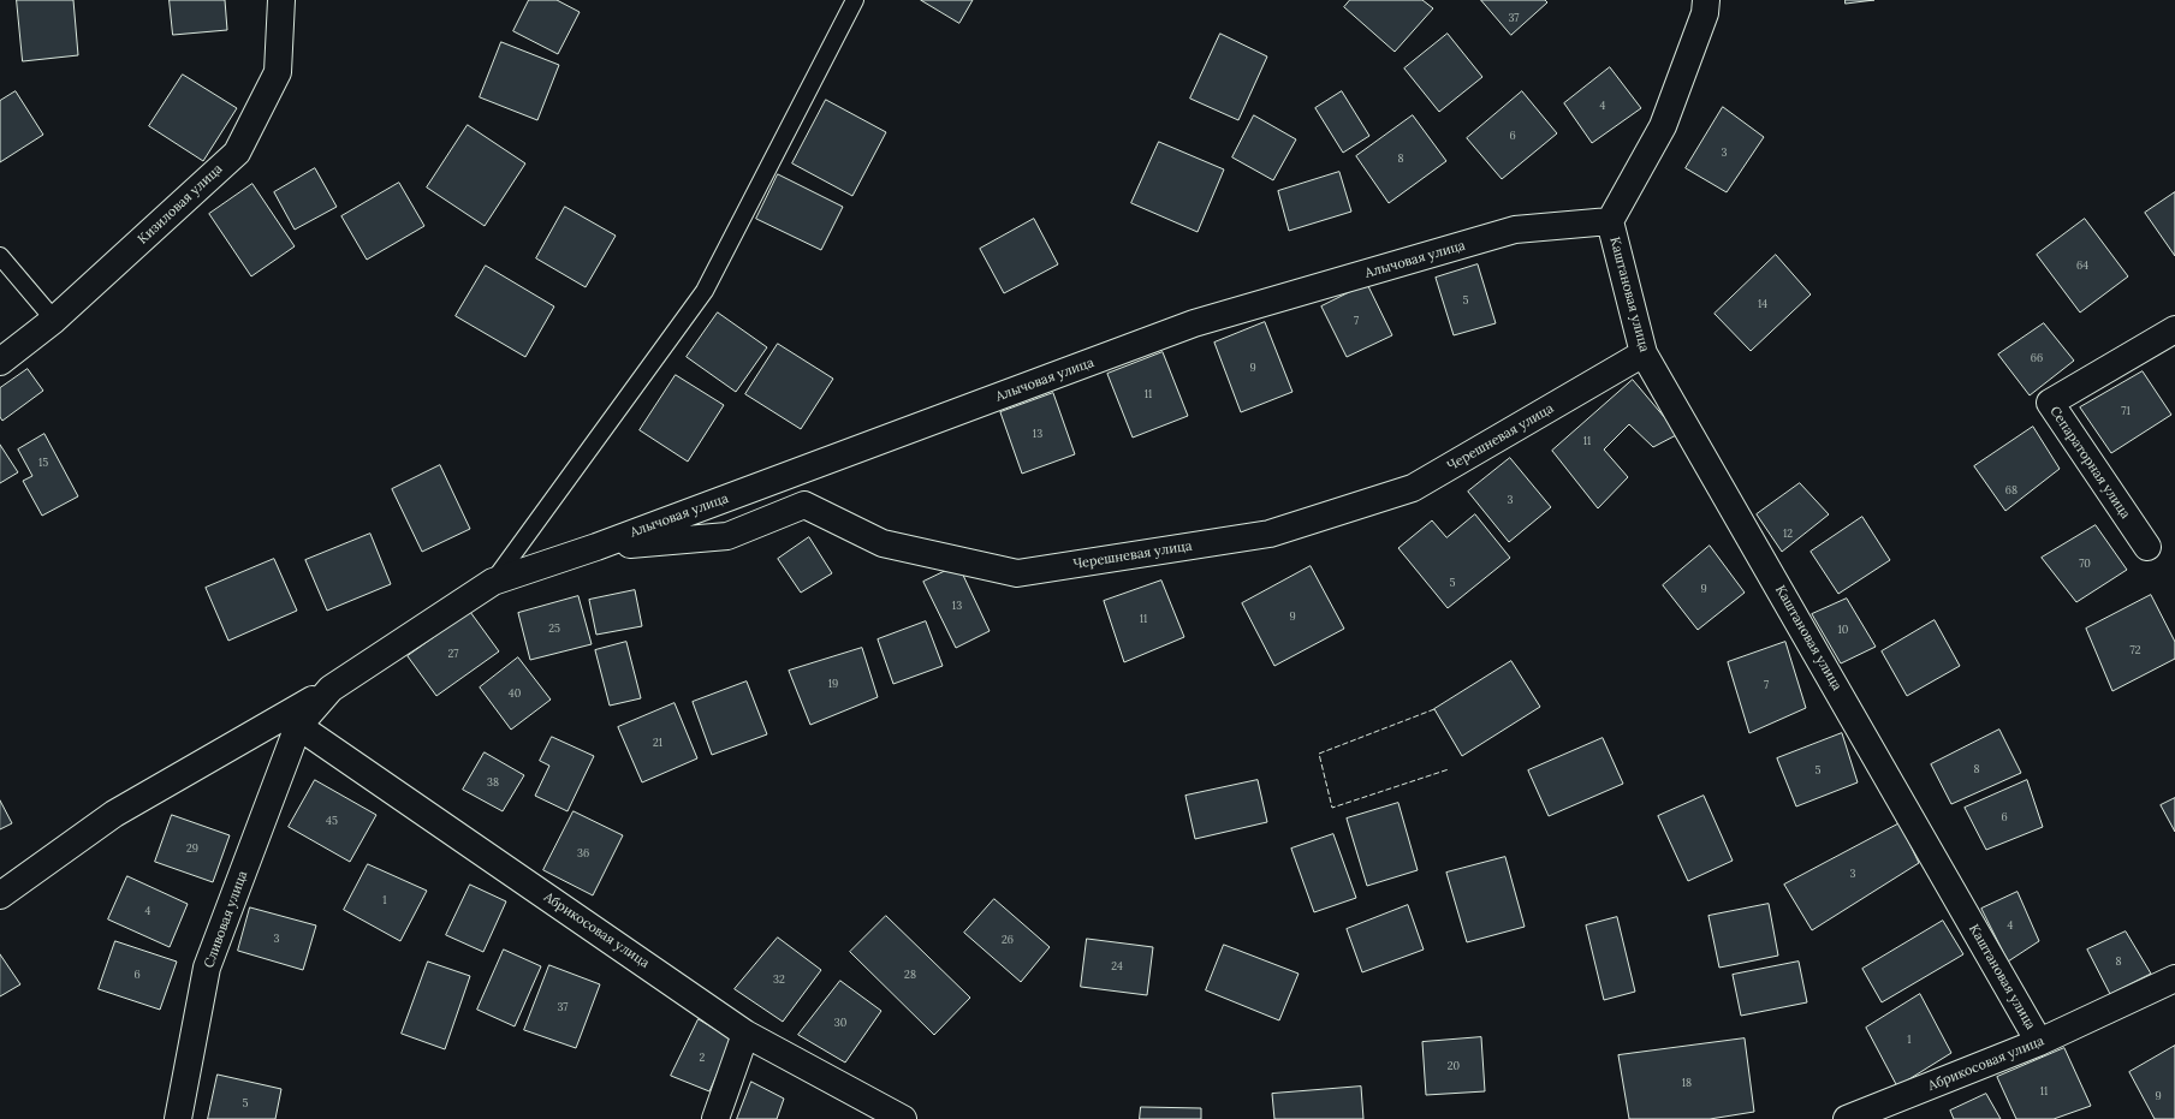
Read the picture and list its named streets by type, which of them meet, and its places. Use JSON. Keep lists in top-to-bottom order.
{
  "streets": {
    "street": [
      "Кизиловая улица",
      "Алычовая улица",
      "Каштановая улица",
      "Черешневая улица",
      "Сепараторная улица",
      "Сливовая улица",
      "Абрикосовая улица"
    ]
  },
  "crossings": [
    ["Алычовая улица", "Каштановая улица"],
    ["Алычовая улица", "Черешневая улица"],
    ["Алычовая улица", "Сливовая улица"],
    ["Алычовая улица", "Абрикосовая улица"],
    ["Каштановая улица", "Черешневая улица"],
    ["Каштановая улица", "Абрикосовая улица"],
    ["Сливовая улица", "Абрикосовая улица"]
  ],
  "house_numbers": [
    "37",
    "4",
    "6",
    "3",
    "8",
    "64",
    "5",
    "14",
    "7",
    "66",
    "9",
    "11",
    "71",
    "13",
    "11",
    "15",
    "68",
    "3",
    "12",
    "70",
    "5",
    "9",
    "13",
    "9",
    "11",
    "25",
    "10",
    "72",
    "27",
    "19",
    "7",
    "40",
    "21",
    "8",
    "5",
    "38",
    "6",
    "45",
    "29",
    "36",
    "3",
    "1",
    "4",
    "4",
    "3",
    "26",
    "8",
    "24",
    "6",
    "28",
    "32",
    "37",
    "30",
    "1",
    "2",
    "20",
    "18",
    "11",
    "9",
    "5"
  ]
}
